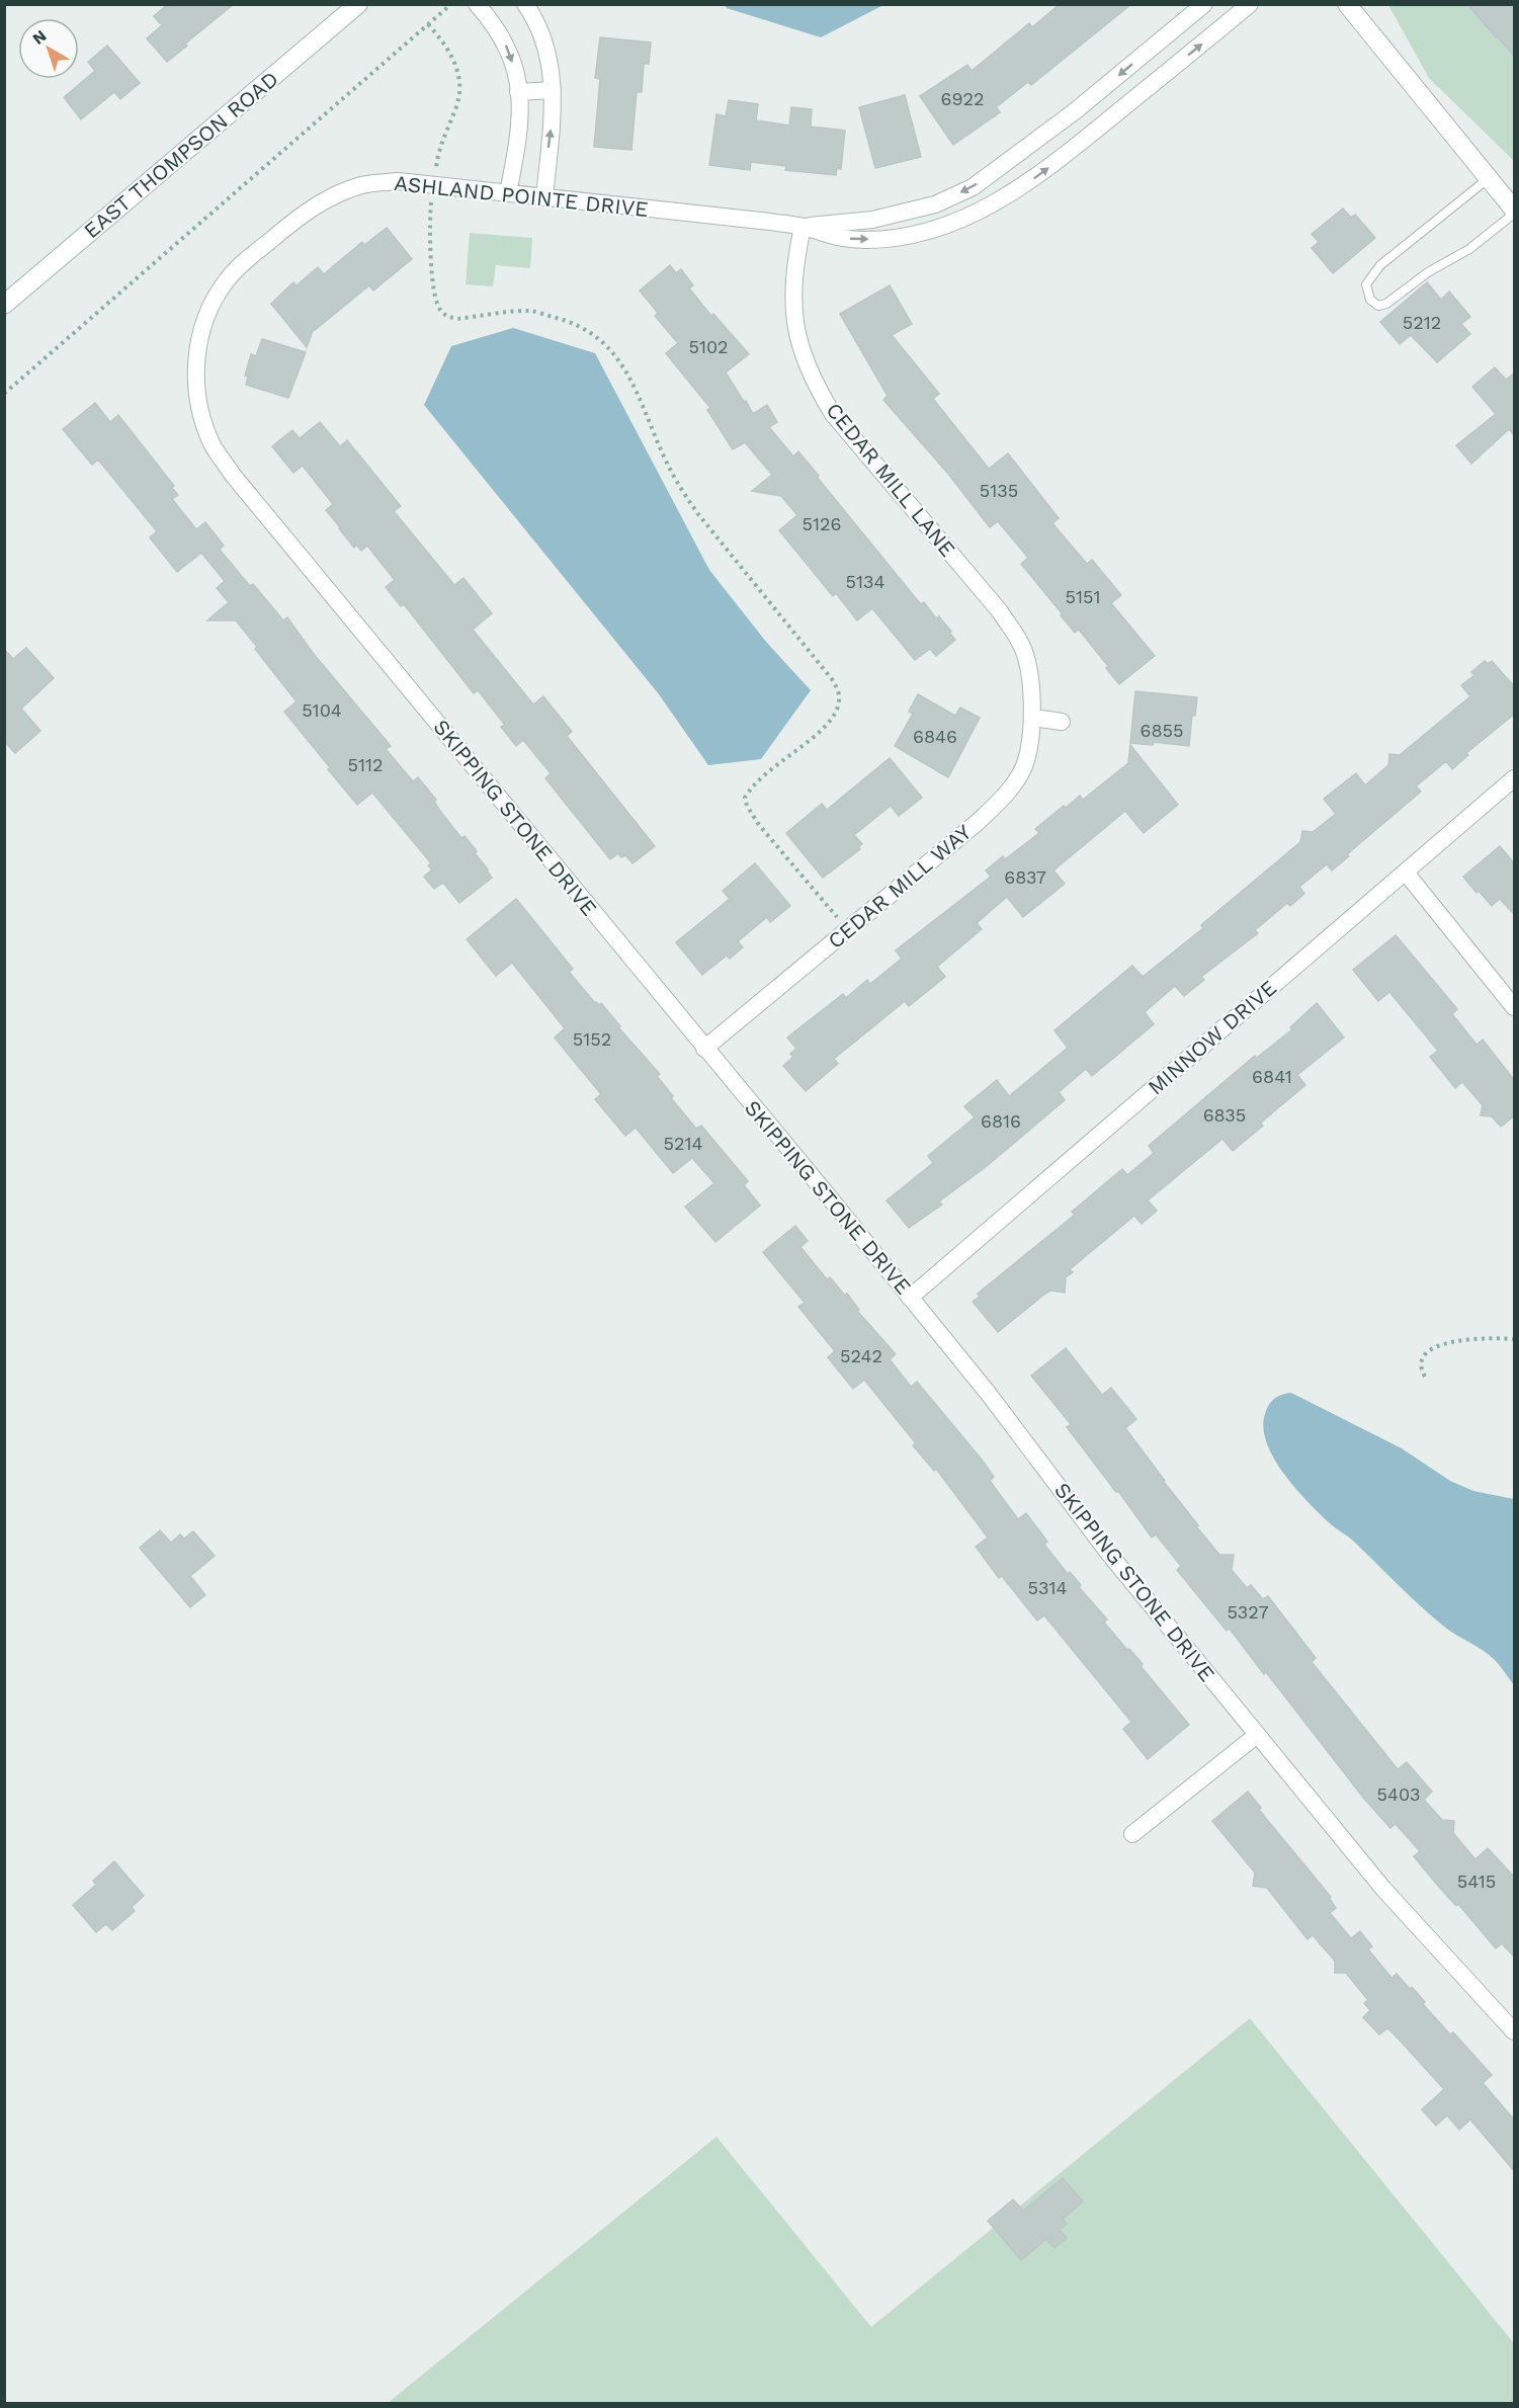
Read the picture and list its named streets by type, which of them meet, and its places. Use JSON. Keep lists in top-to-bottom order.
{
  "streets": {
    "main road": ["EAST THOMPSON ROAD"],
    "street": [
      "ASHLAND POINTE DRIVE",
      "CEDAR MILL LANE",
      "SKIPPING STONE DRIVE",
      "CEDAR MILL WAY",
      "MINNOW DRIVE"
    ]
  },
  "crossings": [
    ["ASHLAND POINTE DRIVE", "CEDAR MILL LANE"],
    ["ASHLAND POINTE DRIVE", "SKIPPING STONE DRIVE"],
    ["CEDAR MILL LANE", "CEDAR MILL WAY"],
    ["SKIPPING STONE DRIVE", "CEDAR MILL WAY"],
    ["SKIPPING STONE DRIVE", "MINNOW DRIVE"]
  ],
  "house_numbers": [
    "6922",
    "5212",
    "5102",
    "5135",
    "5126",
    "5134",
    "5151",
    "5104",
    "6855",
    "6846",
    "5112",
    "6837",
    "5152",
    "6841",
    "6835",
    "6816",
    "5214",
    "5242",
    "5314",
    "5327",
    "5403",
    "5415"
  ],
  "north": "top left"
}
